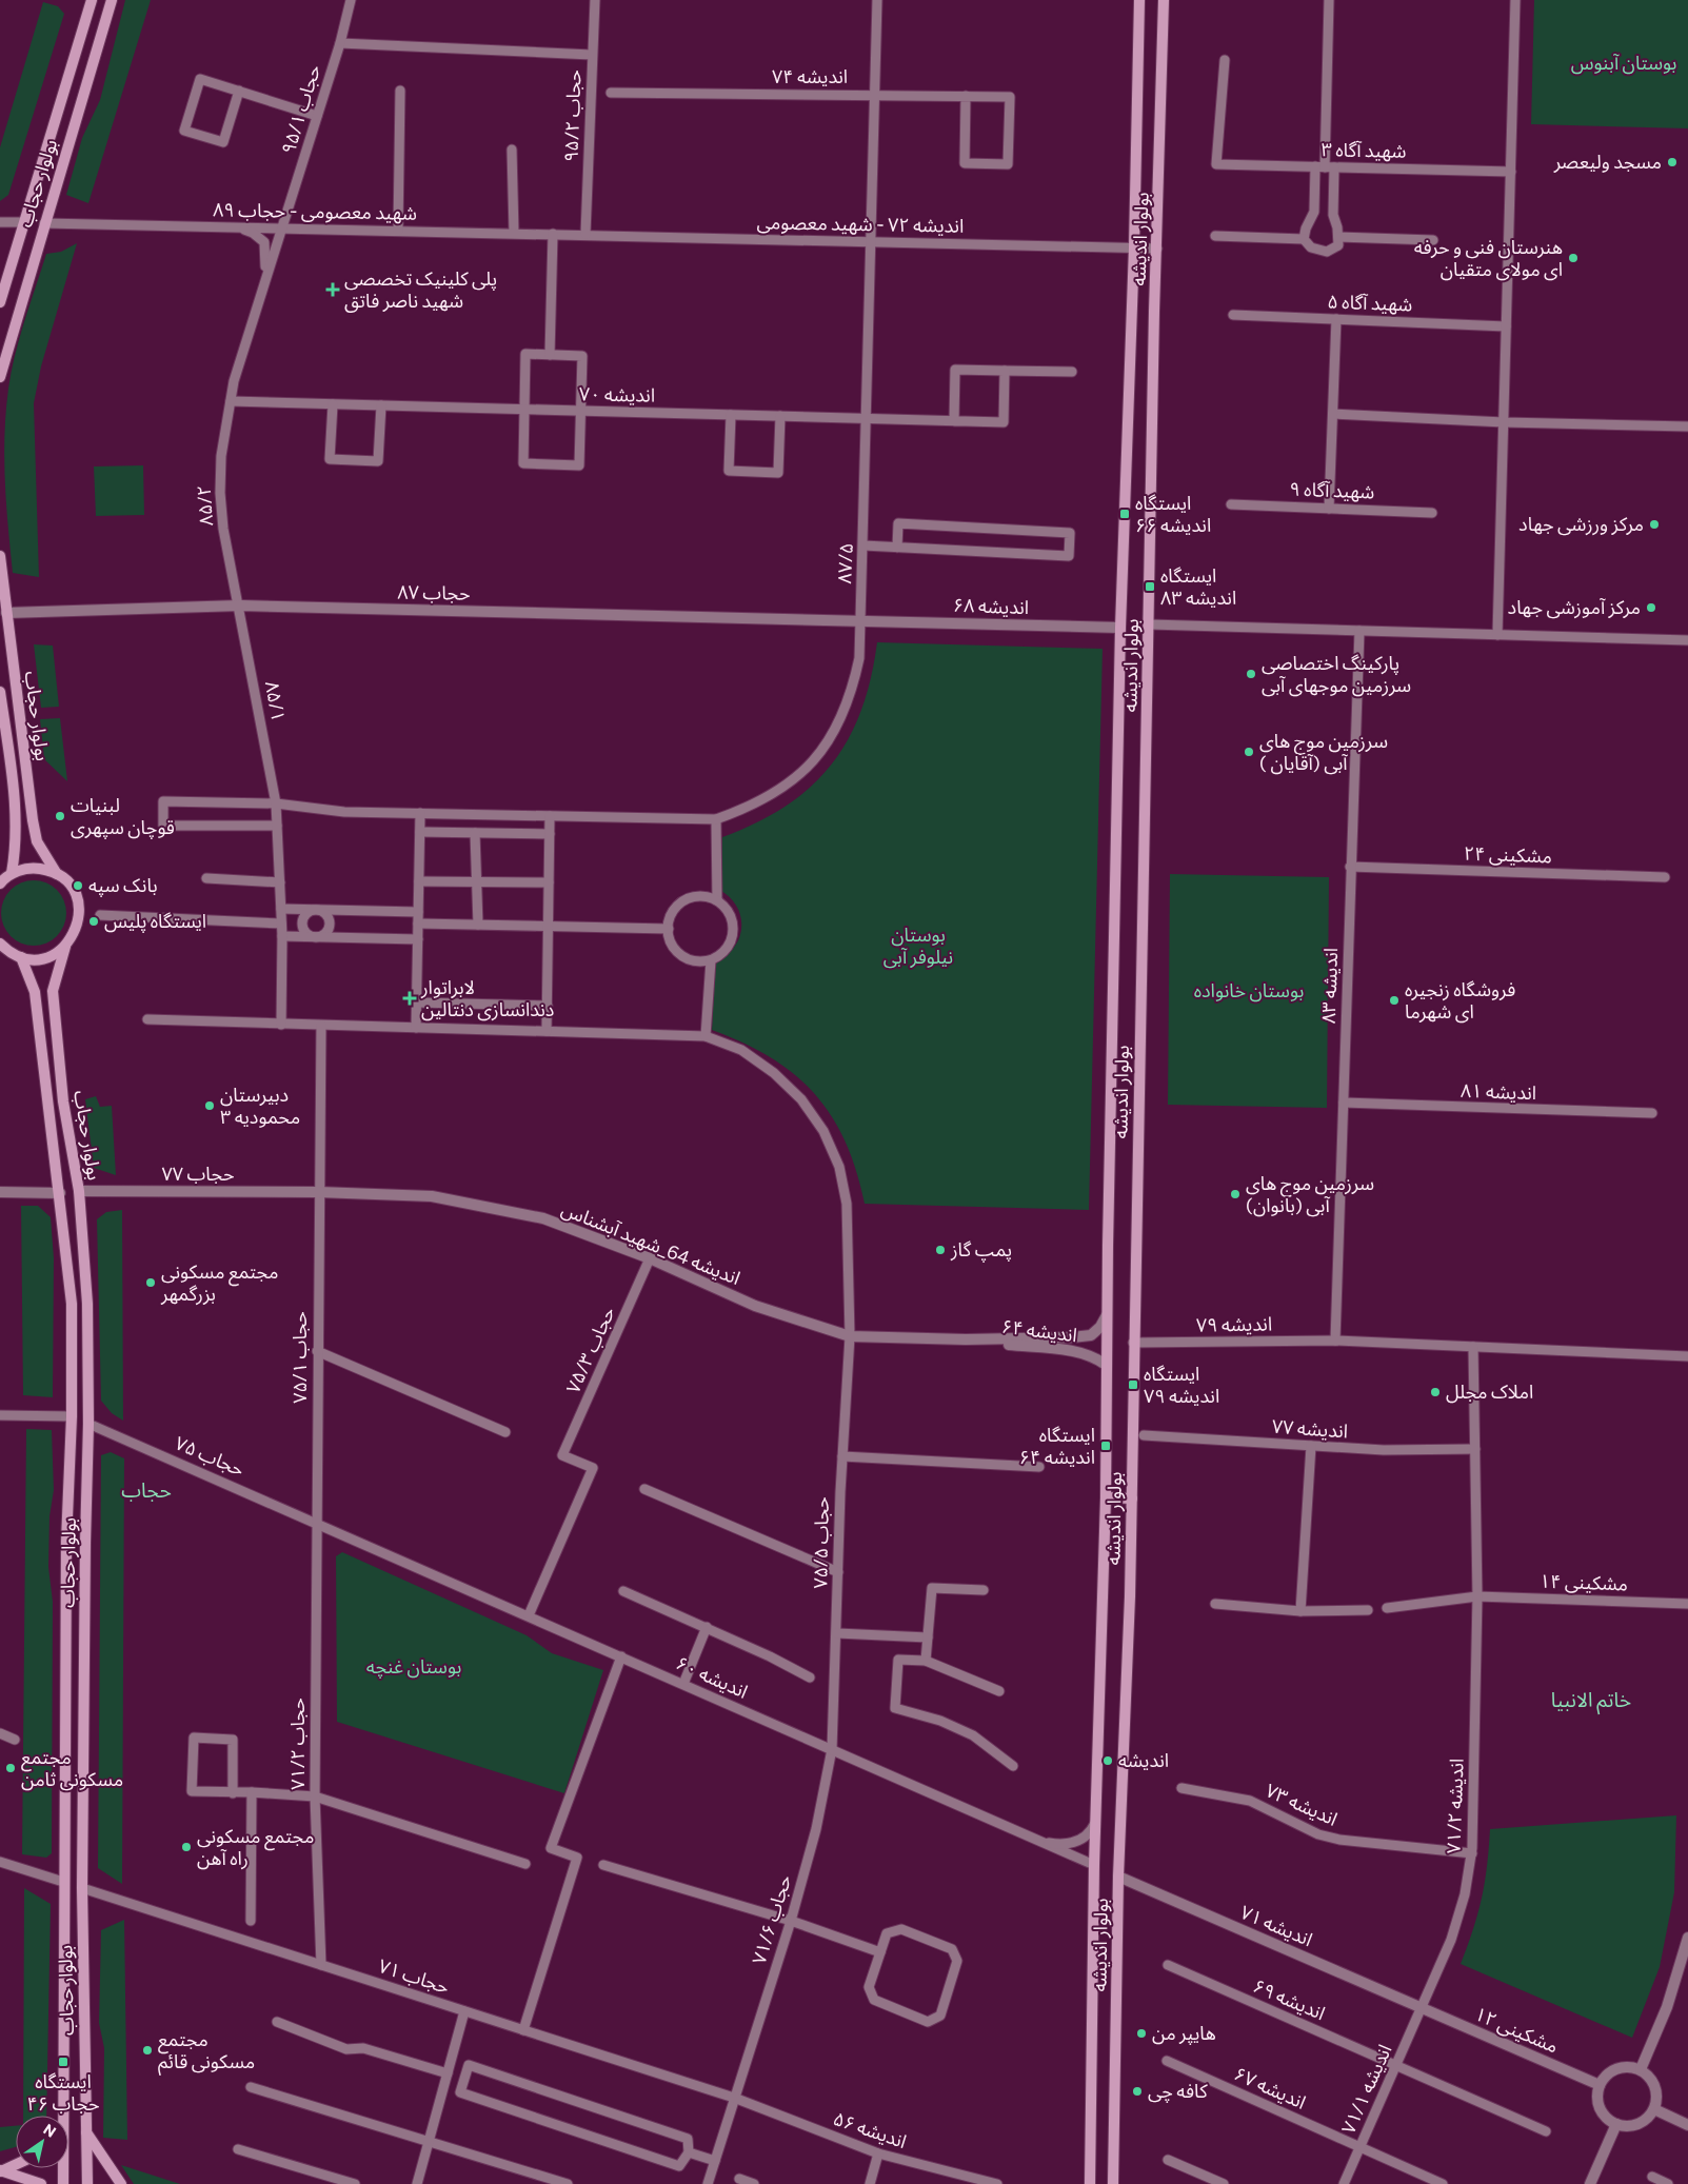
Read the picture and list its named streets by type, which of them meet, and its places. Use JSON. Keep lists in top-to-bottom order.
{
  "streets": {
    "main road": ["بولوار حجاب", "بولوار اندیشه"],
    "street": [
      "اندیشه ۷۴",
      "حجاب ۹۵/۱",
      "حجاب ۹۵/۲",
      "شهید آگاه ۳",
      "شهید معصومی - حجاب ۸۹",
      "اندیشه ۷۲ - شهید معصومی",
      "شهید آگاه ۵",
      "اندیشه ۷۰",
      "شهید آگاه ۹",
      "۸۵/۲",
      "۸۷/۵",
      "حجاب ۸۷",
      "اندیشه ۶۸",
      "۸۵/۱",
      "مشکینی ۲۴",
      "اندیشه ۸۳",
      "اندیشه ۸۱",
      "حجاب ۷۷",
      "اندیشه 64_شهید آبشناس",
      "اندیشه ۷۹",
      "اندیشه ۶۴",
      "حجاب ۷۵/۳",
      "حجاب ۷۵/۱",
      "اندیشه ۷۷",
      "حجاب ۷۵",
      "حجاب ۷۵/۵",
      "مشکینی ۱۴",
      "اندیشه ۶۰",
      "حجاب ۷۱/۲",
      "اندیشه ۷۳",
      "اندیشه ۷۱/۲",
      "حجاب ۷۱/۶",
      "اندیشه ۷۱",
      "حجاب ۷۱",
      "اندیشه ۶۹",
      "مشکینی ۱۲",
      "اندیشه ۶۷",
      "اندیشه ۷۱/۱",
      "اندیشه ۵۶"
    ]
  },
  "crossings": [
    ["اندیشه ۷۴", "۸۷/۵"],
    ["حجاب ۹۵/۱", "شهید معصومی - حجاب ۸۹"],
    ["حجاب ۹۵/۱", "۸۵/۲"],
    ["حجاب ۹۵/۲", "شهید معصومی - حجاب ۸۹"],
    ["حجاب ۹۵/۲", "اندیشه ۷۲ - شهید معصومی"],
    ["بولوار حجاب", "شهید معصومی - حجاب ۸۹"],
    ["بولوار حجاب", "حجاب ۸۷"],
    ["بولوار حجاب", "حجاب ۷۷"],
    ["بولوار حجاب", "حجاب ۷۵"],
    ["بولوار حجاب", "حجاب ۷۱"],
    ["شهید معصومی - حجاب ۸۹", "اندیشه ۷۲ - شهید معصومی"],
    ["اندیشه ۷۲ - شهید معصومی", "بولوار اندیشه"],
    ["اندیشه ۷۲ - شهید معصومی", "۸۷/۵"],
    ["بولوار اندیشه", "اندیشه ۶۸"],
    ["بولوار اندیشه", "اندیشه ۷۹"],
    ["بولوار اندیشه", "اندیشه ۶۴"],
    ["بولوار اندیشه", "اندیشه ۶۰"],
    ["بولوار اندیشه", "اندیشه ۷۱"],
    ["اندیشه ۷۰", "۸۵/۲"],
    ["اندیشه ۷۰", "۸۷/۵"],
    ["۸۵/۲", "حجاب ۸۷"],
    ["۸۵/۲", "۸۵/۱"],
    ["۸۷/۵", "حجاب ۸۷"],
    ["۸۷/۵", "اندیشه ۶۸"],
    ["حجاب ۸۷", "اندیشه ۶۸"],
    ["حجاب ۸۷", "۸۵/۱"],
    ["۸۵/۱", "حجاب ۷۵/۵"],
    ["مشکینی ۲۴", "اندیشه ۸۳"],
    ["اندیشه ۸۳", "اندیشه ۸۱"],
    ["اندیشه ۸۳", "اندیشه ۷۹"],
    ["حجاب ۷۷", "اندیشه 64_شهید آبشناس"],
    ["حجاب ۷۷", "حجاب ۷۵/۱"],
    ["اندیشه 64_شهید آبشناس", "اندیشه ۶۴"],
    ["اندیشه 64_شهید آبشناس", "حجاب ۷۵/۳"],
    ["اندیشه 64_شهید آبشناس", "حجاب ۷۵/۱"],
    ["اندیشه 64_شهید آبشناس", "حجاب ۷۵/۵"],
    ["اندیشه ۷۹", "اندیشه ۷۱/۲"],
    ["حجاب ۷۵/۳", "اندیشه ۶۰"],
    ["حجاب ۷۵/۱", "حجاب ۷۵"],
    ["حجاب ۷۵/۱", "حجاب ۷۵/۵"],
    ["حجاب ۷۵/۱", "اندیشه ۶۰"],
    ["حجاب ۷۵/۱", "حجاب ۷۱/۲"],
    ["اندیشه ۷۷", "اندیشه ۷۱/۲"],
    ["حجاب ۷۵", "اندیشه ۶۰"],
    ["حجاب ۷۵", "حجاب ۷۱/۲"],
    ["حجاب ۷۵/۵", "اندیشه ۶۰"],
    ["حجاب ۷۵/۵", "حجاب ۷۱/۶"],
    ["مشکینی ۱۴", "اندیشه ۷۱/۲"],
    ["اندیشه ۶۰", "حجاب ۷۱/۲"],
    ["اندیشه ۶۰", "حجاب ۷۱/۶"],
    ["حجاب ۷۱/۲", "حجاب ۷۱"],
    ["اندیشه ۷۳", "اندیشه ۷۱/۲"],
    ["اندیشه ۷۱/۲", "اندیشه ۷۱"],
    ["اندیشه ۷۱/۲", "مشکینی ۱۲"],
    ["اندیشه ۷۱/۲", "اندیشه ۷۱/۱"],
    ["حجاب ۷۱/۶", "حجاب ۷۱"],
    ["حجاب ۷۱/۶", "اندیشه ۵۶"],
    ["اندیشه ۷۱", "مشکینی ۱۲"],
    ["اندیشه ۷۱", "اندیشه ۷۱/۱"],
    ["حجاب ۷۱", "اندیشه ۵۶"],
    ["اندیشه ۶۹", "اندیشه ۷۱/۱"],
    ["مشکینی ۱۲", "اندیشه ۷۱/۱"],
    ["اندیشه ۶۷", "اندیشه ۷۱/۱"]
  ],
  "districts": ["حجاب", "خاتم الانبیا"],
  "parks": [
    "بوستان آبنوس",
    "بوستان نیلوفر آبی",
    "بوستان خانواده",
    "بوستان غنچه"
  ],
  "places": {
    "other": [
      "مسجد ولیعصر",
      "هنرستان فنی و حرفه ای مولای متقیان",
      "مرکز ورزشی جهاد",
      "مرکز آموزشی جهاد",
      "پارکینگ اختصاصی سرزمین موجهای آبی",
      "سرزمین موج های آبی (آقایان )",
      "لبنیات قوچان سپهری",
      "بانک سپه",
      "ایستگاه پلیس",
      "فروشگاه زنجیره ای شهرما",
      "دبیرستان محمودیه ۳",
      "سرزمین موج های آبی (بانوان)",
      "پمپ گاز",
      "مجتمع مسکونی بزرگمهر",
      "املاک مجلل",
      "اندیشه",
      "مجتمع مسکونی ثامن",
      "مجتمع مسکونی راه آهن",
      "هایپر من",
      "مجتمع مسکونی قائم",
      "کافه چی"
    ],
    "health": ["پلی کلینیک تخصصی شهید ناصر فاتق", "لابراتوار دندانسازی دنتالین"],
    "transit": [
      "ایستگاه اندیشه ۶۶",
      "ایستگاه اندیشه ۸۳",
      "ایستگاه اندیشه ۷۹",
      "ایستگاه اندیشه ۶۴",
      "ایستگاه حجاب ۴۶"
    ]
  },
  "north": "top right"
}
